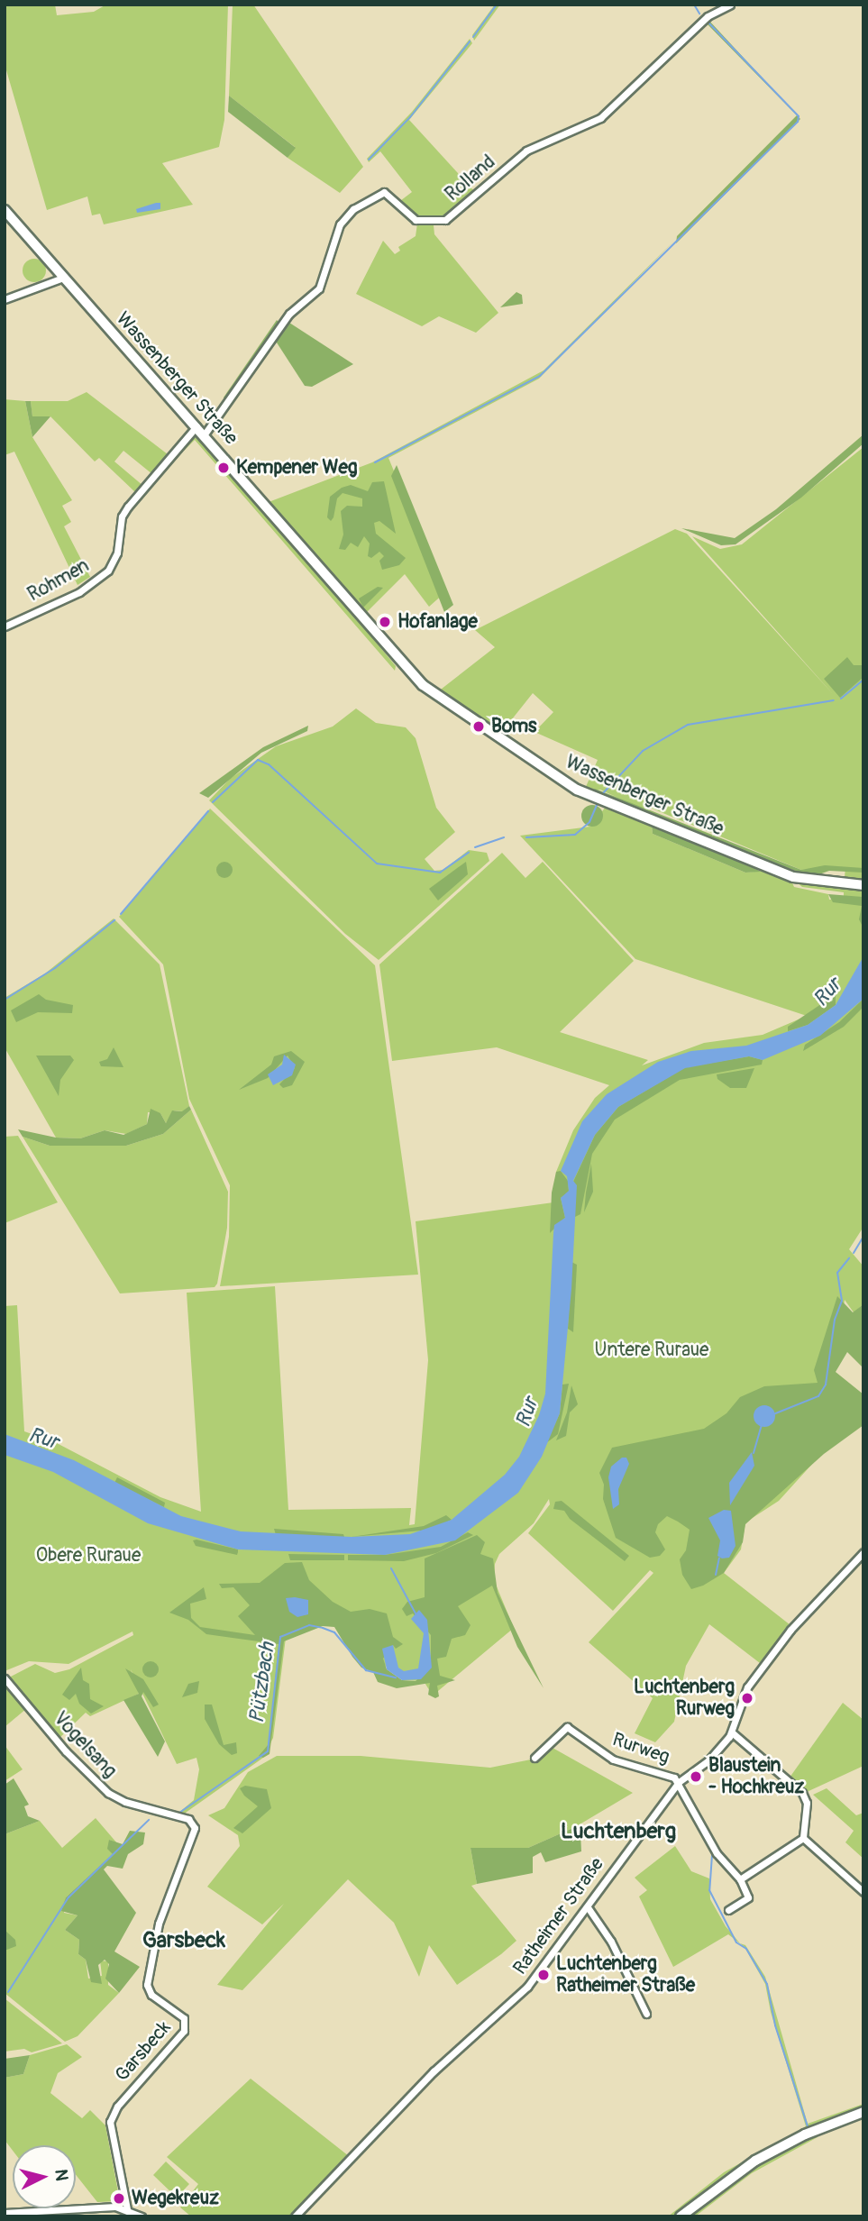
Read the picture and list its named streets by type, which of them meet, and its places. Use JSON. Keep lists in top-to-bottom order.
{
  "streets": {
    "main road": ["Wassenberger Straße"],
    "street": [
      "Rolland",
      "Rohmen",
      "Vogelsang",
      "Rurweg",
      "Ratheimer Straße",
      "Garsbeck"
    ]
  },
  "crossings": [
    ["Rolland", "Wassenberger Straße"],
    ["Wassenberger Straße", "Rohmen"],
    ["Vogelsang", "Garsbeck"],
    ["Rurweg", "Ratheimer Straße"]
  ],
  "districts": ["Luchtenberg", "Garsbeck"],
  "water": ["Rur", "Pützbach"],
  "parks": ["Untere Ruraue", "Obere Ruraue"],
  "places": [
    "Kempener Weg",
    "Hofanlage",
    "Boms",
    "Luchtenberg Rurweg",
    "Blaustein - Hochkreuz",
    "Luchtenberg Ratheimer Straße",
    "Wegekreuz"
  ],
  "north": "right"
}
